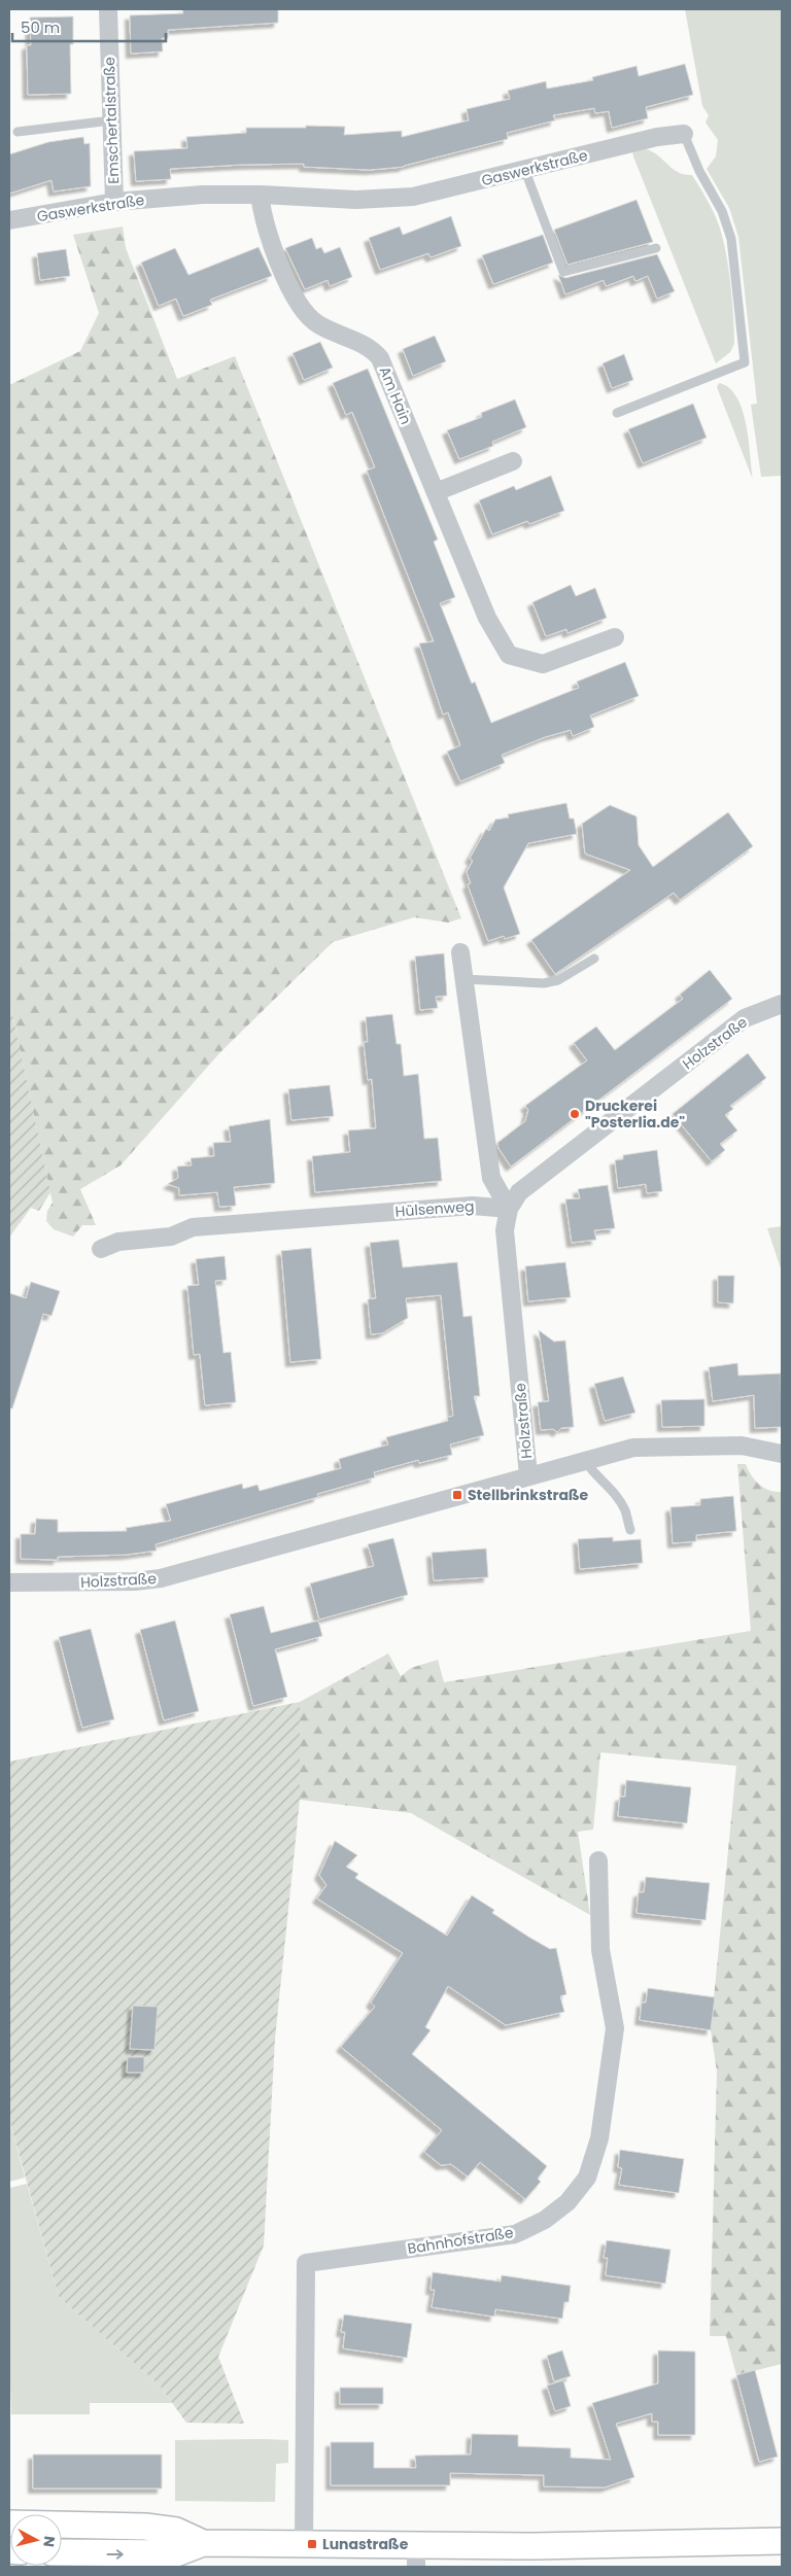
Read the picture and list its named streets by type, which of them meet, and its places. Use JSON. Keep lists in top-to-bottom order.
{
  "streets": {
    "street": [
      "Emschertalstraße",
      "Gaswerkstraße",
      "Am Hain",
      "Holzstraße",
      "Hülsenweg",
      "Bahnhofstraße"
    ]
  },
  "crossings": [
    ["Emschertalstraße", "Gaswerkstraße"],
    ["Gaswerkstraße", "Am Hain"],
    ["Holzstraße", "Hülsenweg"]
  ],
  "places": {
    "other": ["Druckerei \"Posterlia.de\""],
    "transit": ["Stellbrinkstraße", "Lunastraße"]
  },
  "scale_bar": "50 m",
  "north": "right"
}
